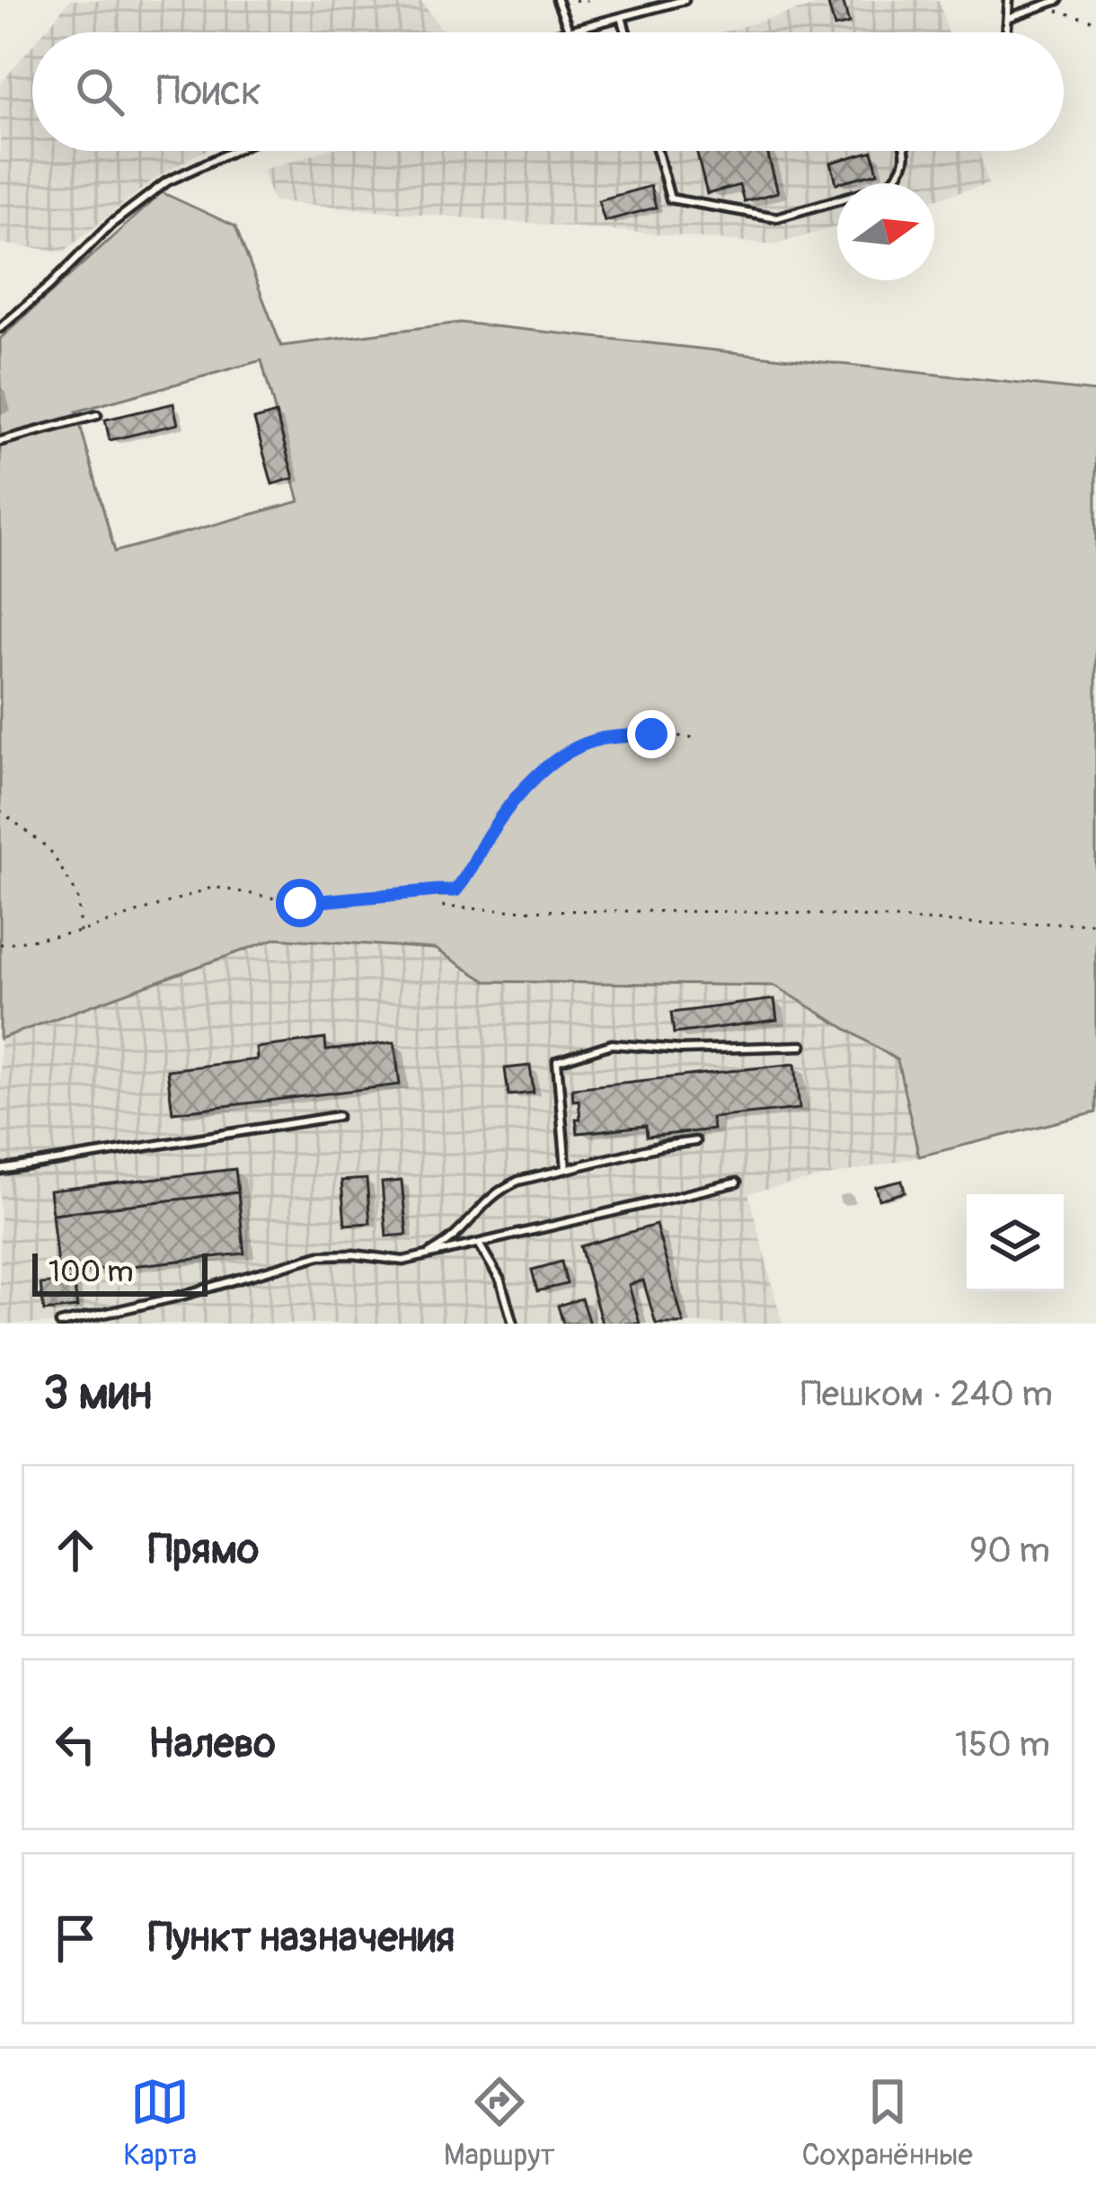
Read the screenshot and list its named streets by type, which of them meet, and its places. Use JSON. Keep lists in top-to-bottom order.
{
  "scale_bar": "100 m",
  "north": "right",
  "page": {
    "search": "Поиск",
    "scale": "100 m",
    "heading": ["3 мин", "Пешком · 240 m"],
    "list": [
      ["Прямо", "90 m"],
      ["Налево", "150 m"],
      "Пункт назначения"
    ],
    "nav": ["Карта", "Маршрут", "Сохранённые"]
  }
}
